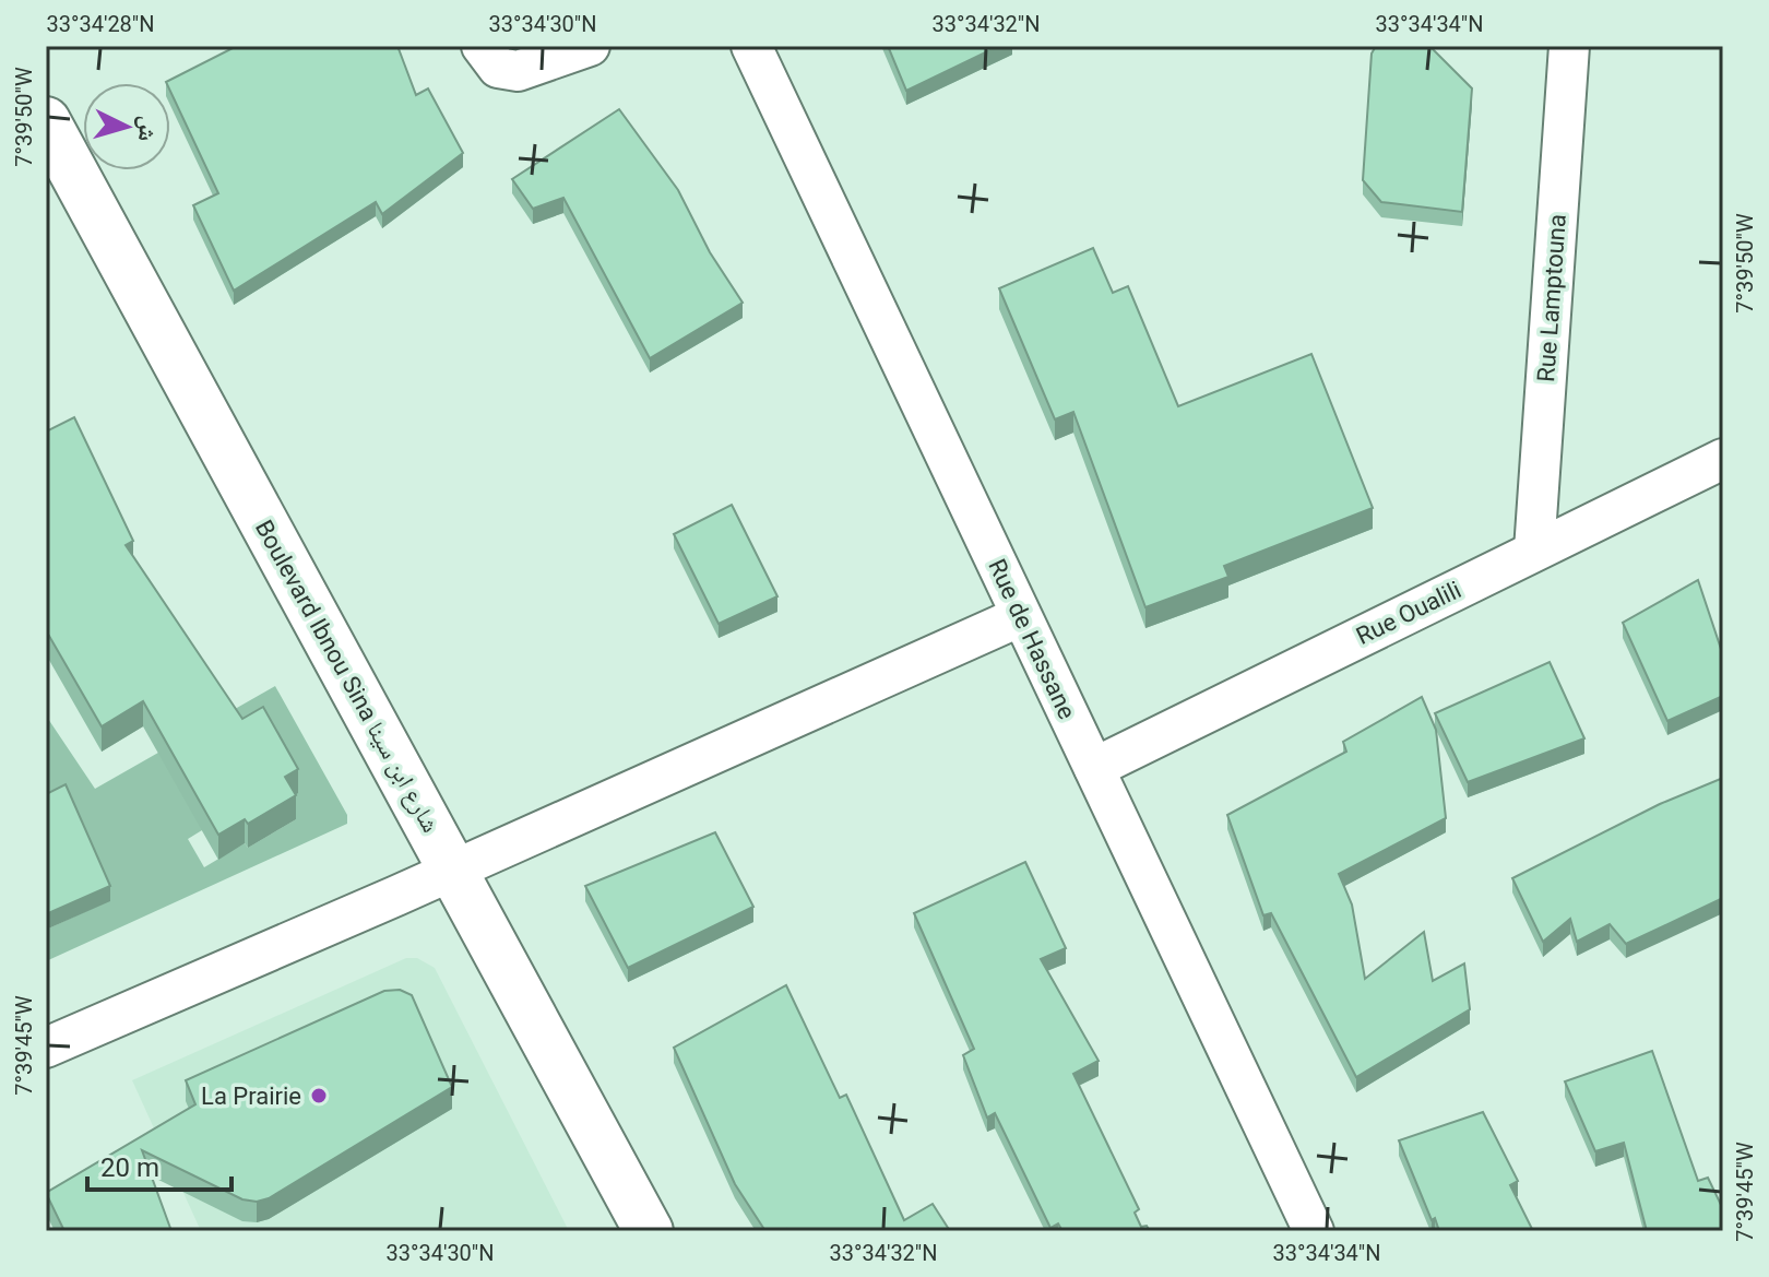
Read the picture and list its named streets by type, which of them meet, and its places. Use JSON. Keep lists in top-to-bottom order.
{
  "streets": {
    "main road": ["Boulevard Ibnou Sina شارع ابن سينا"],
    "street": ["Rue Lamptouna", "Rue Oualili", "Rue de Hassane"]
  },
  "crossings": [
    ["Rue Lamptouna", "Rue Oualili"],
    ["Rue Oualili", "Rue de Hassane"]
  ],
  "places": ["La Prairie"],
  "scale_bar": "20 m",
  "north": "right",
  "coordinates": [
    "33°34'28\"N",
    "33°34'30\"N",
    "33°34'32\"N",
    "33°34'34\"N",
    "7°39'50\"W",
    "7°39'45\"W"
  ]
}
